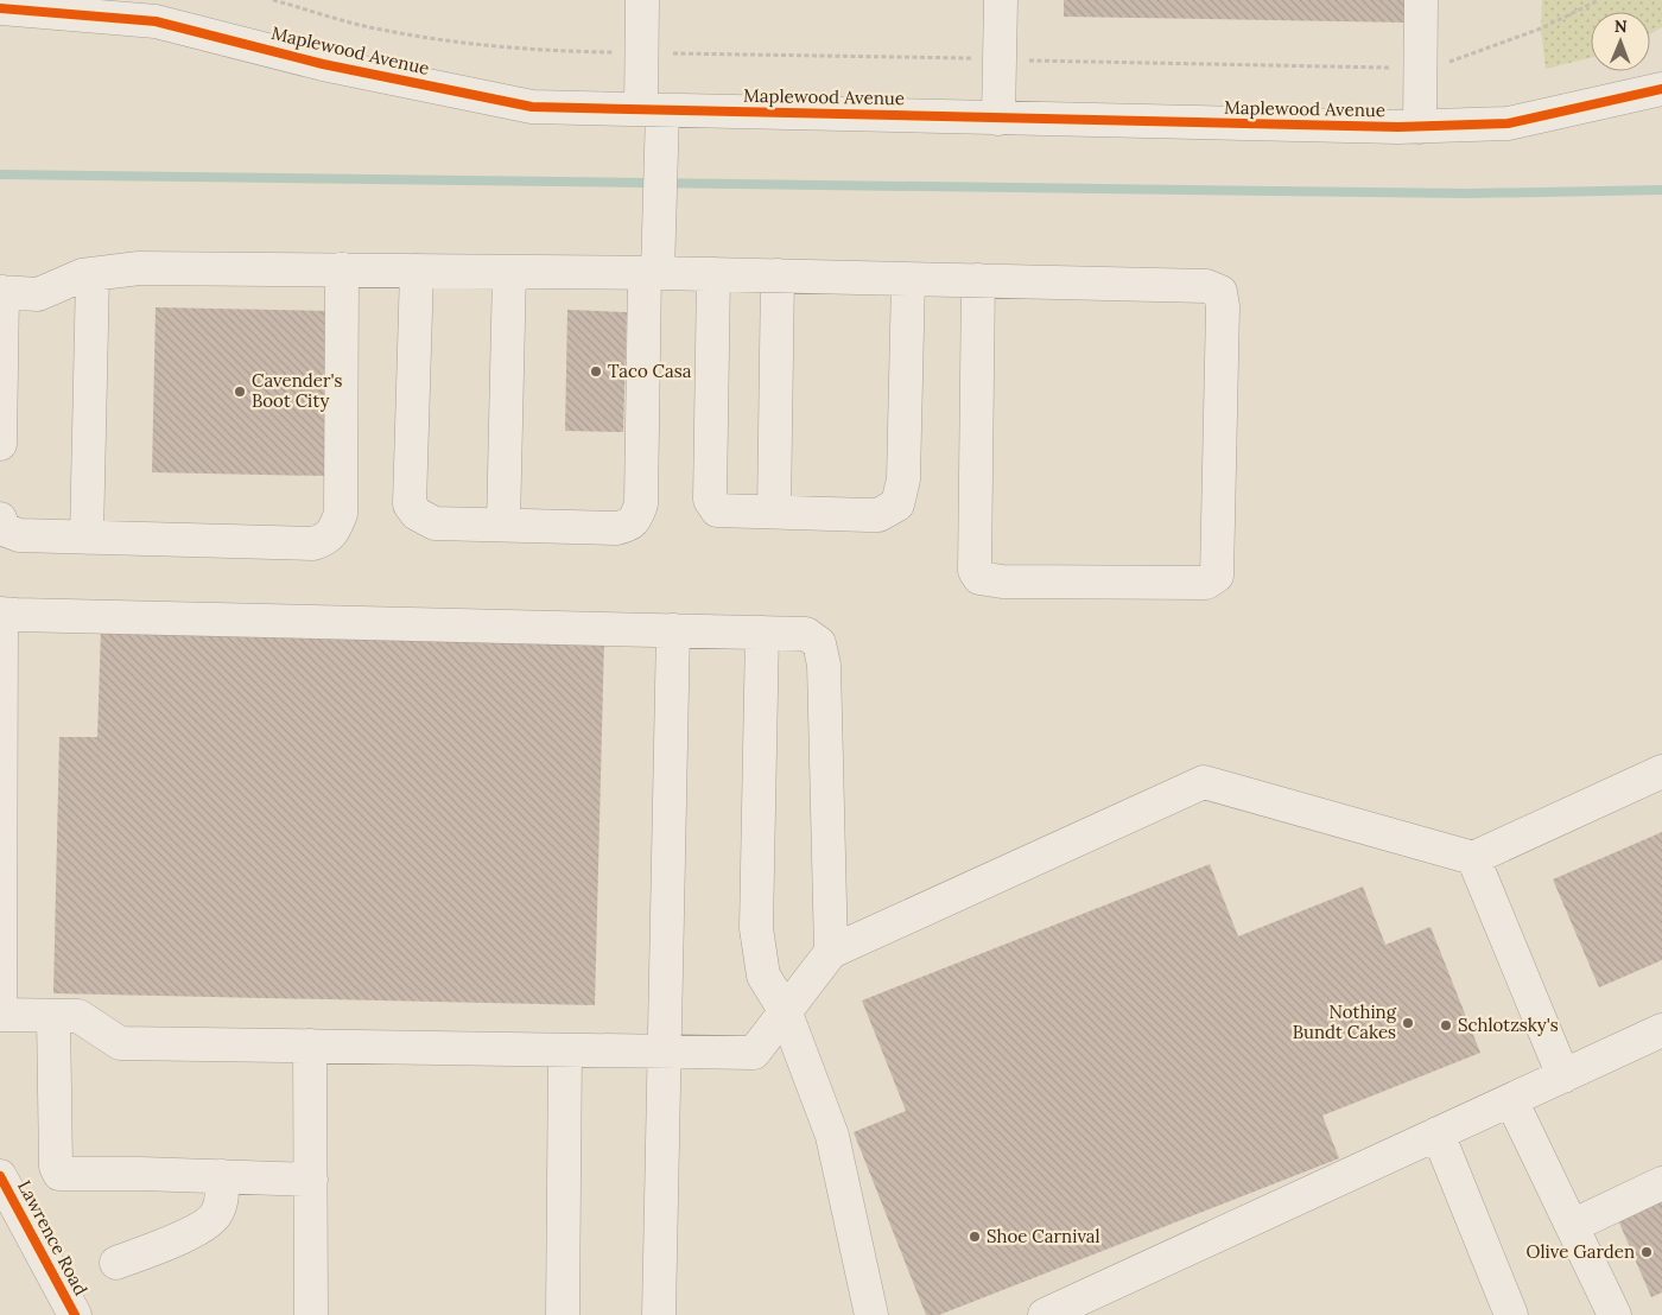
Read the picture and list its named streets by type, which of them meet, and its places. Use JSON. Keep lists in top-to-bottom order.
{
  "streets": {
    "street": ["Maplewood Avenue", "Lawrence Road"]
  },
  "places": [
    "Taco Casa",
    "Cavender's Boot City",
    "Nothing Bundt Cakes",
    "Schlotzsky's",
    "Shoe Carnival",
    "Olive Garden"
  ],
  "north": "top"
}
